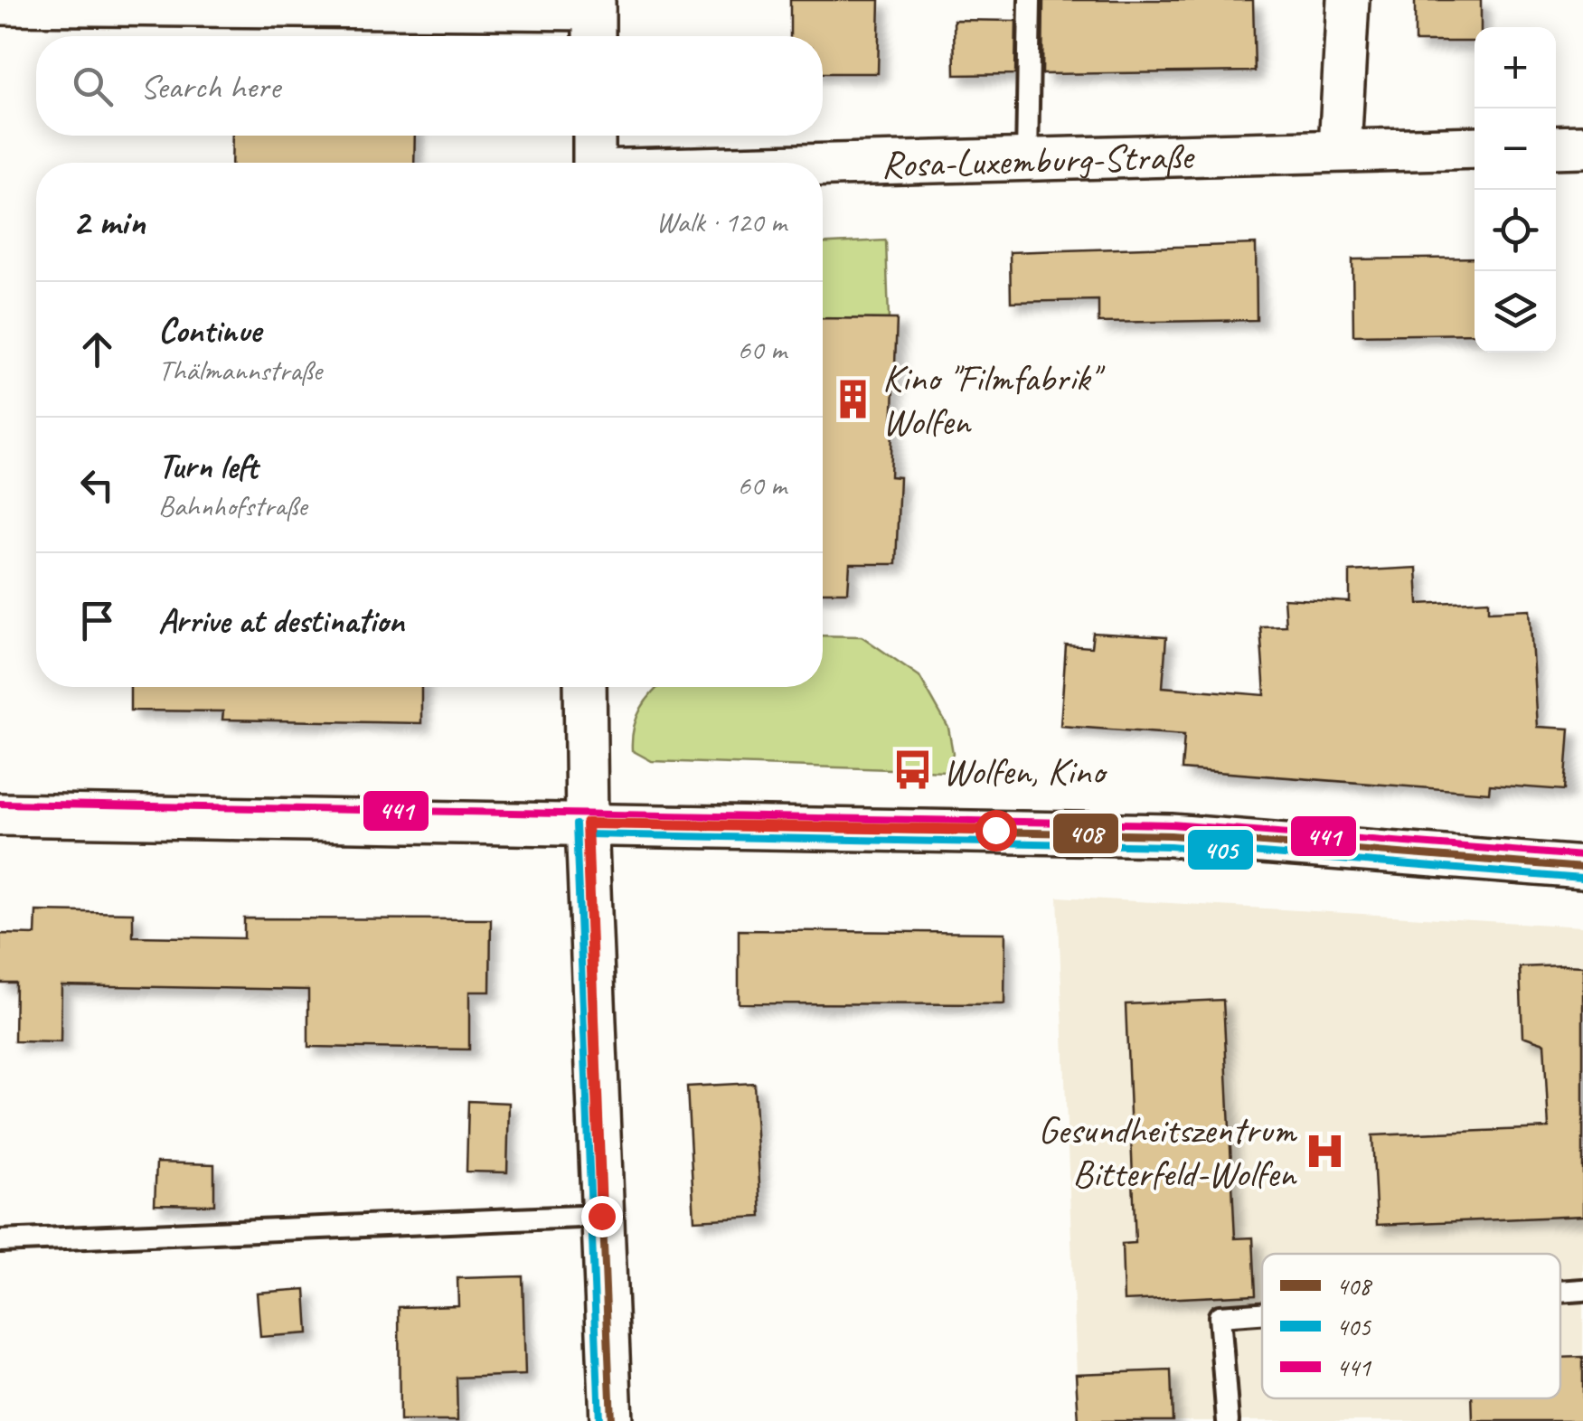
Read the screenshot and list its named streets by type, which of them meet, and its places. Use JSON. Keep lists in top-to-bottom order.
{
  "streets": {
    "street": ["Rosa-Luxemburg-Straße"]
  },
  "places": {
    "building": ["Kino \"Filmfabrik\" Wolfen"],
    "bus stop": ["Wolfen, Kino"],
    "hospital": ["Gesundheitszentrum Bitterfeld-Wolfen"]
  },
  "lines": ["transit line 441", "transit line 408", "transit line 405"],
  "legend": ["408", "405", "441"],
  "page": {
    "map_buttons": ["+", "−"],
    "search": "Search here",
    "heading": ["2 min", "Walk · 120 m"],
    "list": [
      ["Continue", "Thälmannstraße", "60 m"],
      ["Turn left", "Bahnhofstraße", "60 m"],
      "Arrive at destination"
    ]
  }
}
